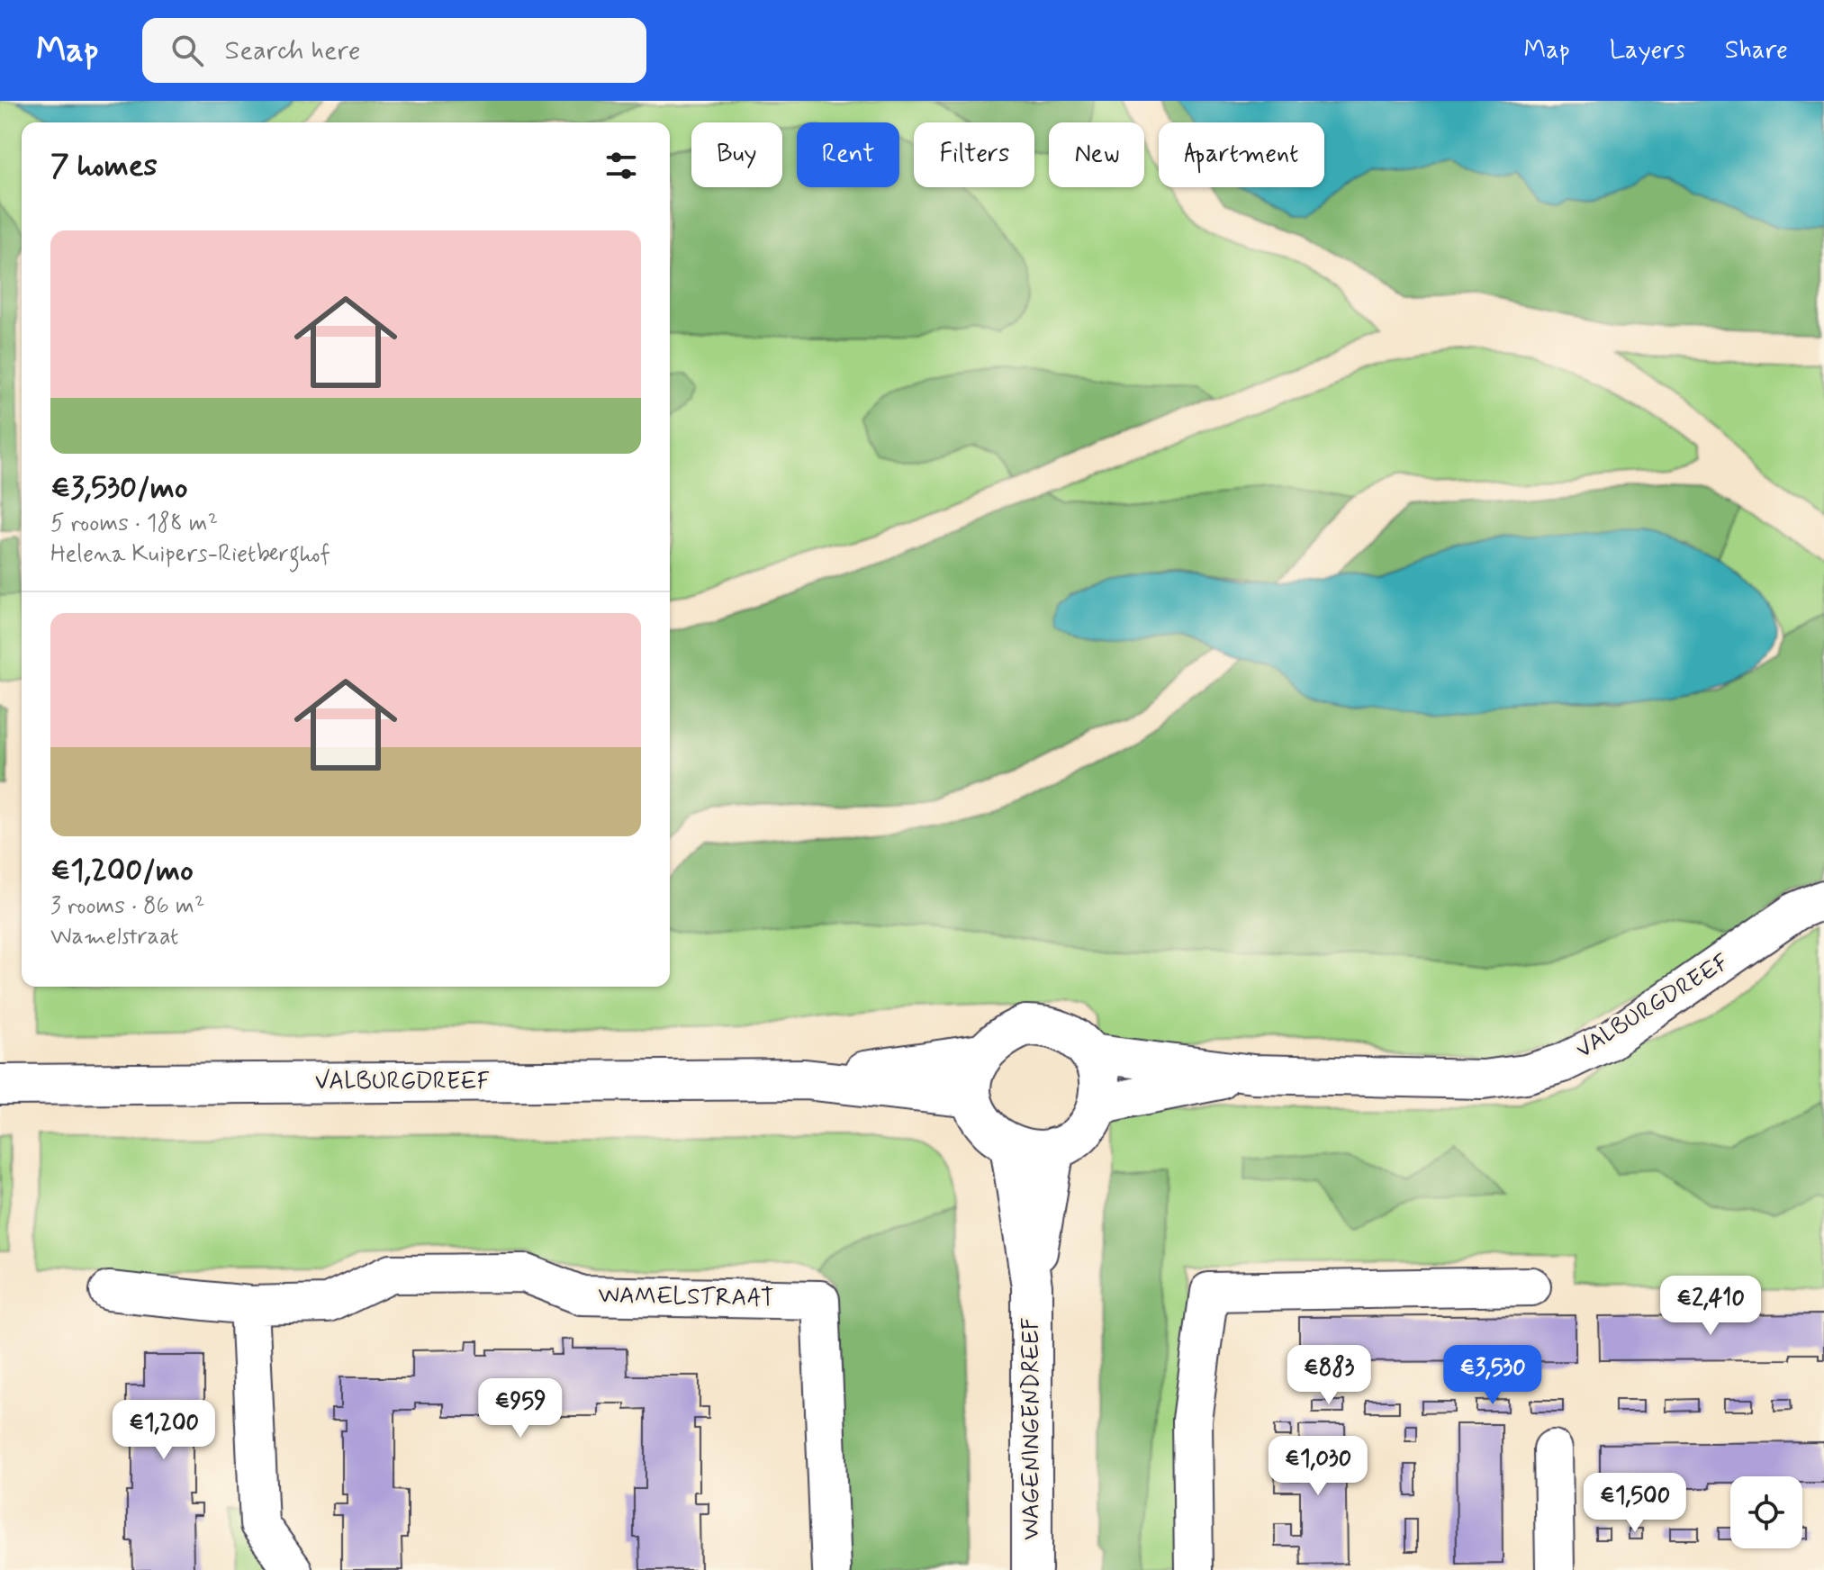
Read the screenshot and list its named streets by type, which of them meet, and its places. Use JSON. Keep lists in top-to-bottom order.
{
  "streets": {
    "street": ["VALBURGDREEF", "WAMELSTRAAT", "WAGENINGENDREEF"]
  },
  "crossings": [
    ["VALBURGDREEF", "WAGENINGENDREEF"]
  ],
  "page": {
    "header": "Map",
    "search": "Search here",
    "nav": ["Map", "Layers", "Share"],
    "chip": [
      "Buy",
      "Rent",
      "Filters",
      "New",
      "Apartment"
    ],
    "heading": "7 homes",
    "list": [
      {
        "name": "€3,530/mo",
        "note": "5 rooms · 188 m² · Helena Kuipers-Rietberghof"
      },
      {
        "name": "€1,200/mo",
        "note": "3 rooms · 86 m² · Wamelstraat"
      }
    ],
    "price": [
      "€2,410",
      "€883",
      "€3,530",
      "€959",
      "€1,200",
      "€1,030",
      "€1,500"
    ]
  }
}
